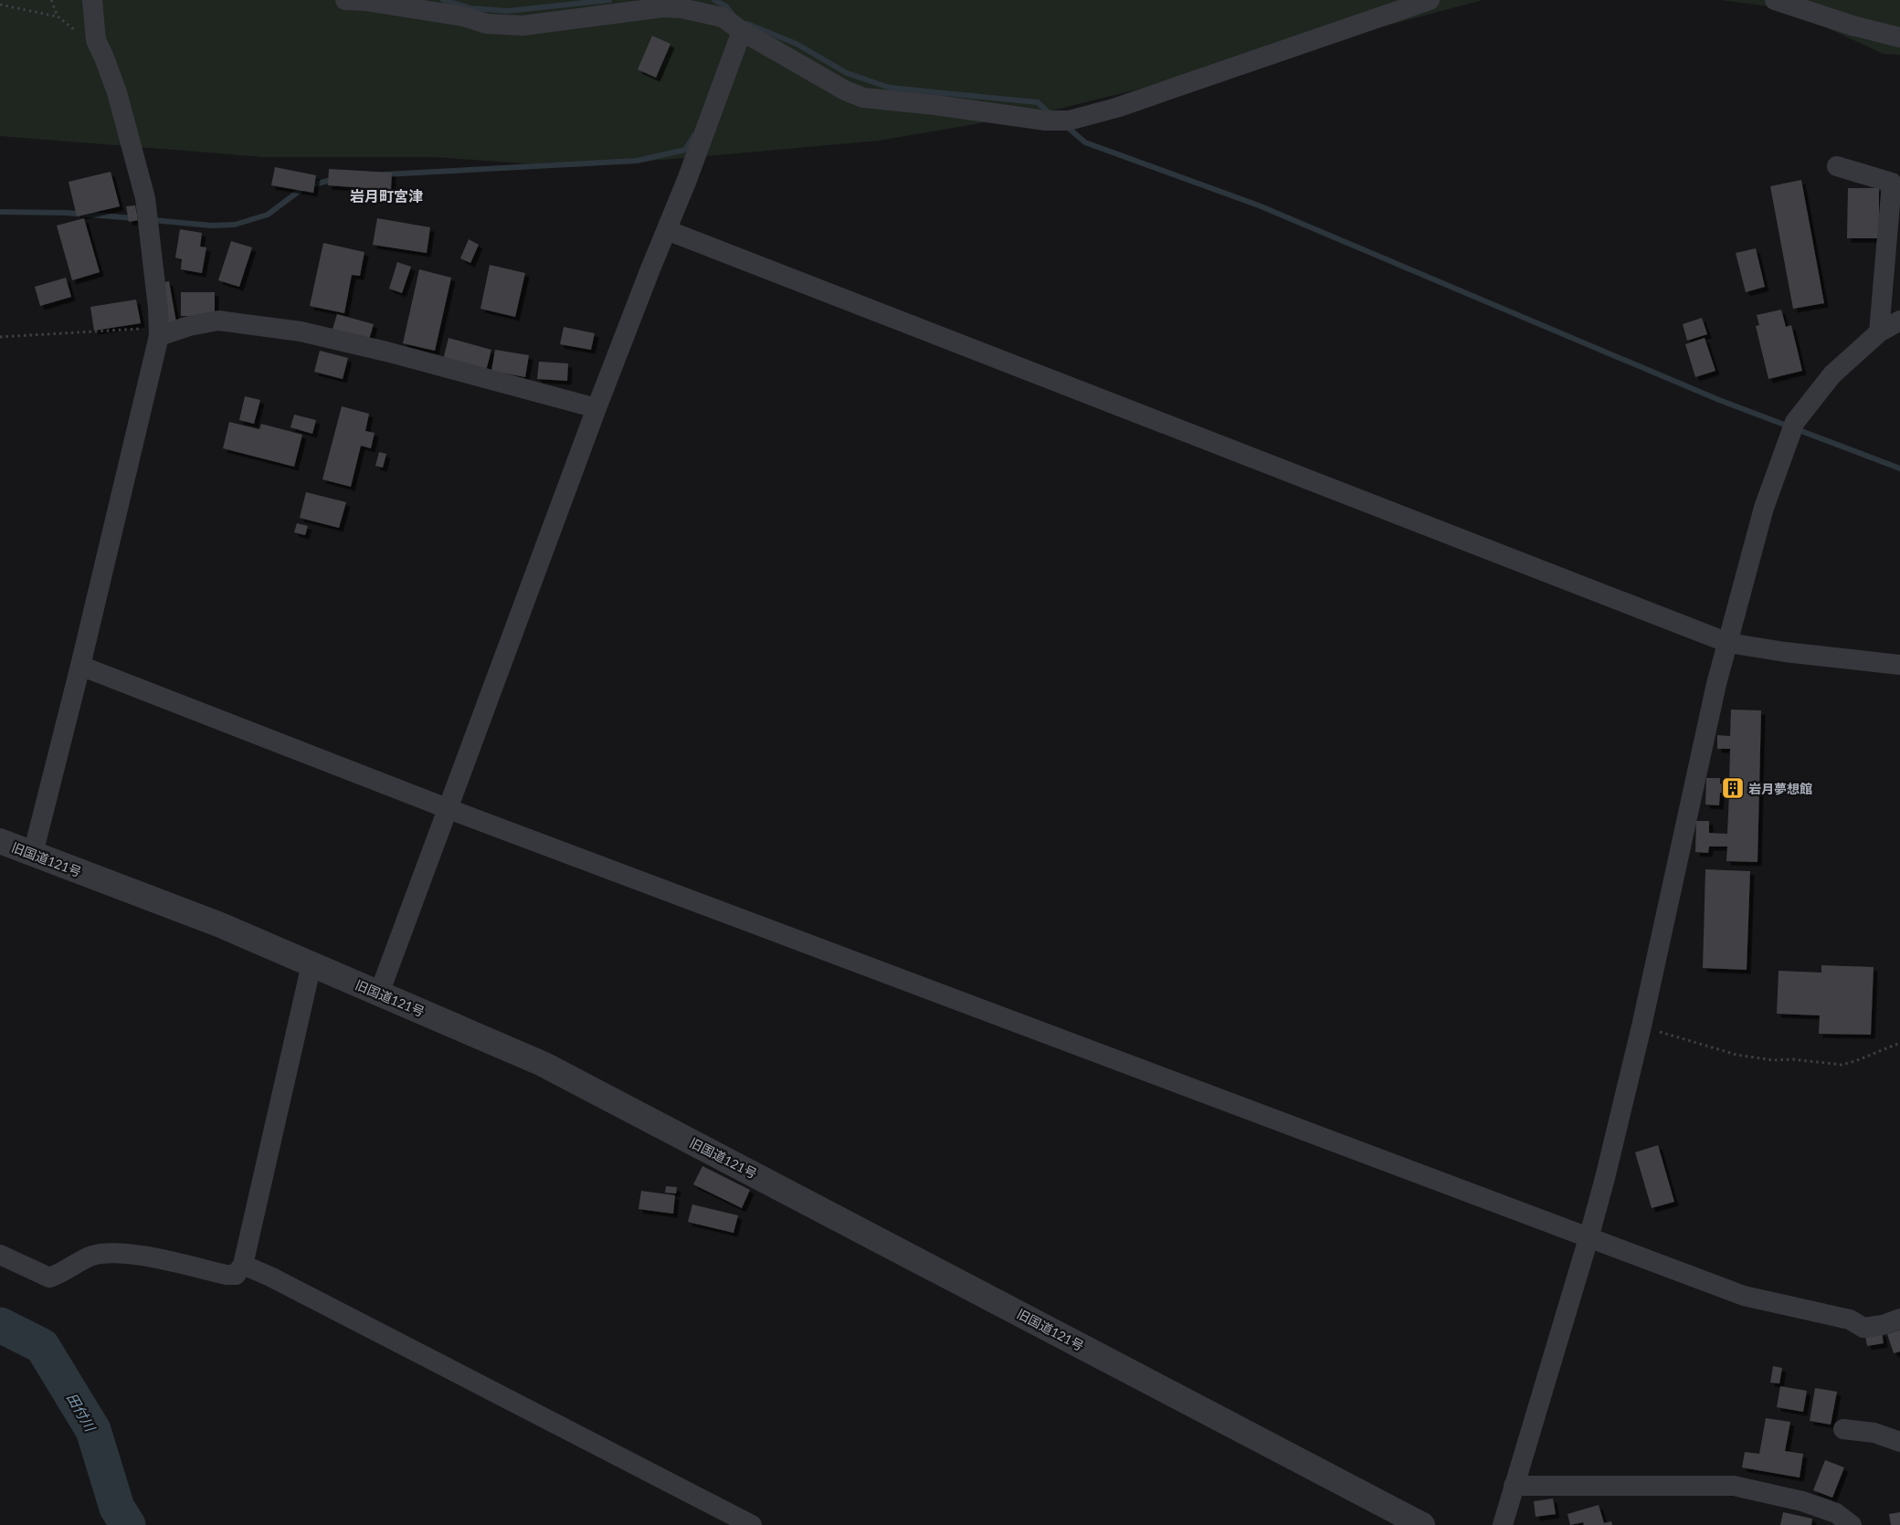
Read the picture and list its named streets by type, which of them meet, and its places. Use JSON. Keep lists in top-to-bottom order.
{
  "streets": {
    "street": ["旧国道121号"]
  },
  "districts": ["岩月町宮津"],
  "water": ["田付川"],
  "places": {
    "building": ["岩月夢想館"]
  }
}
